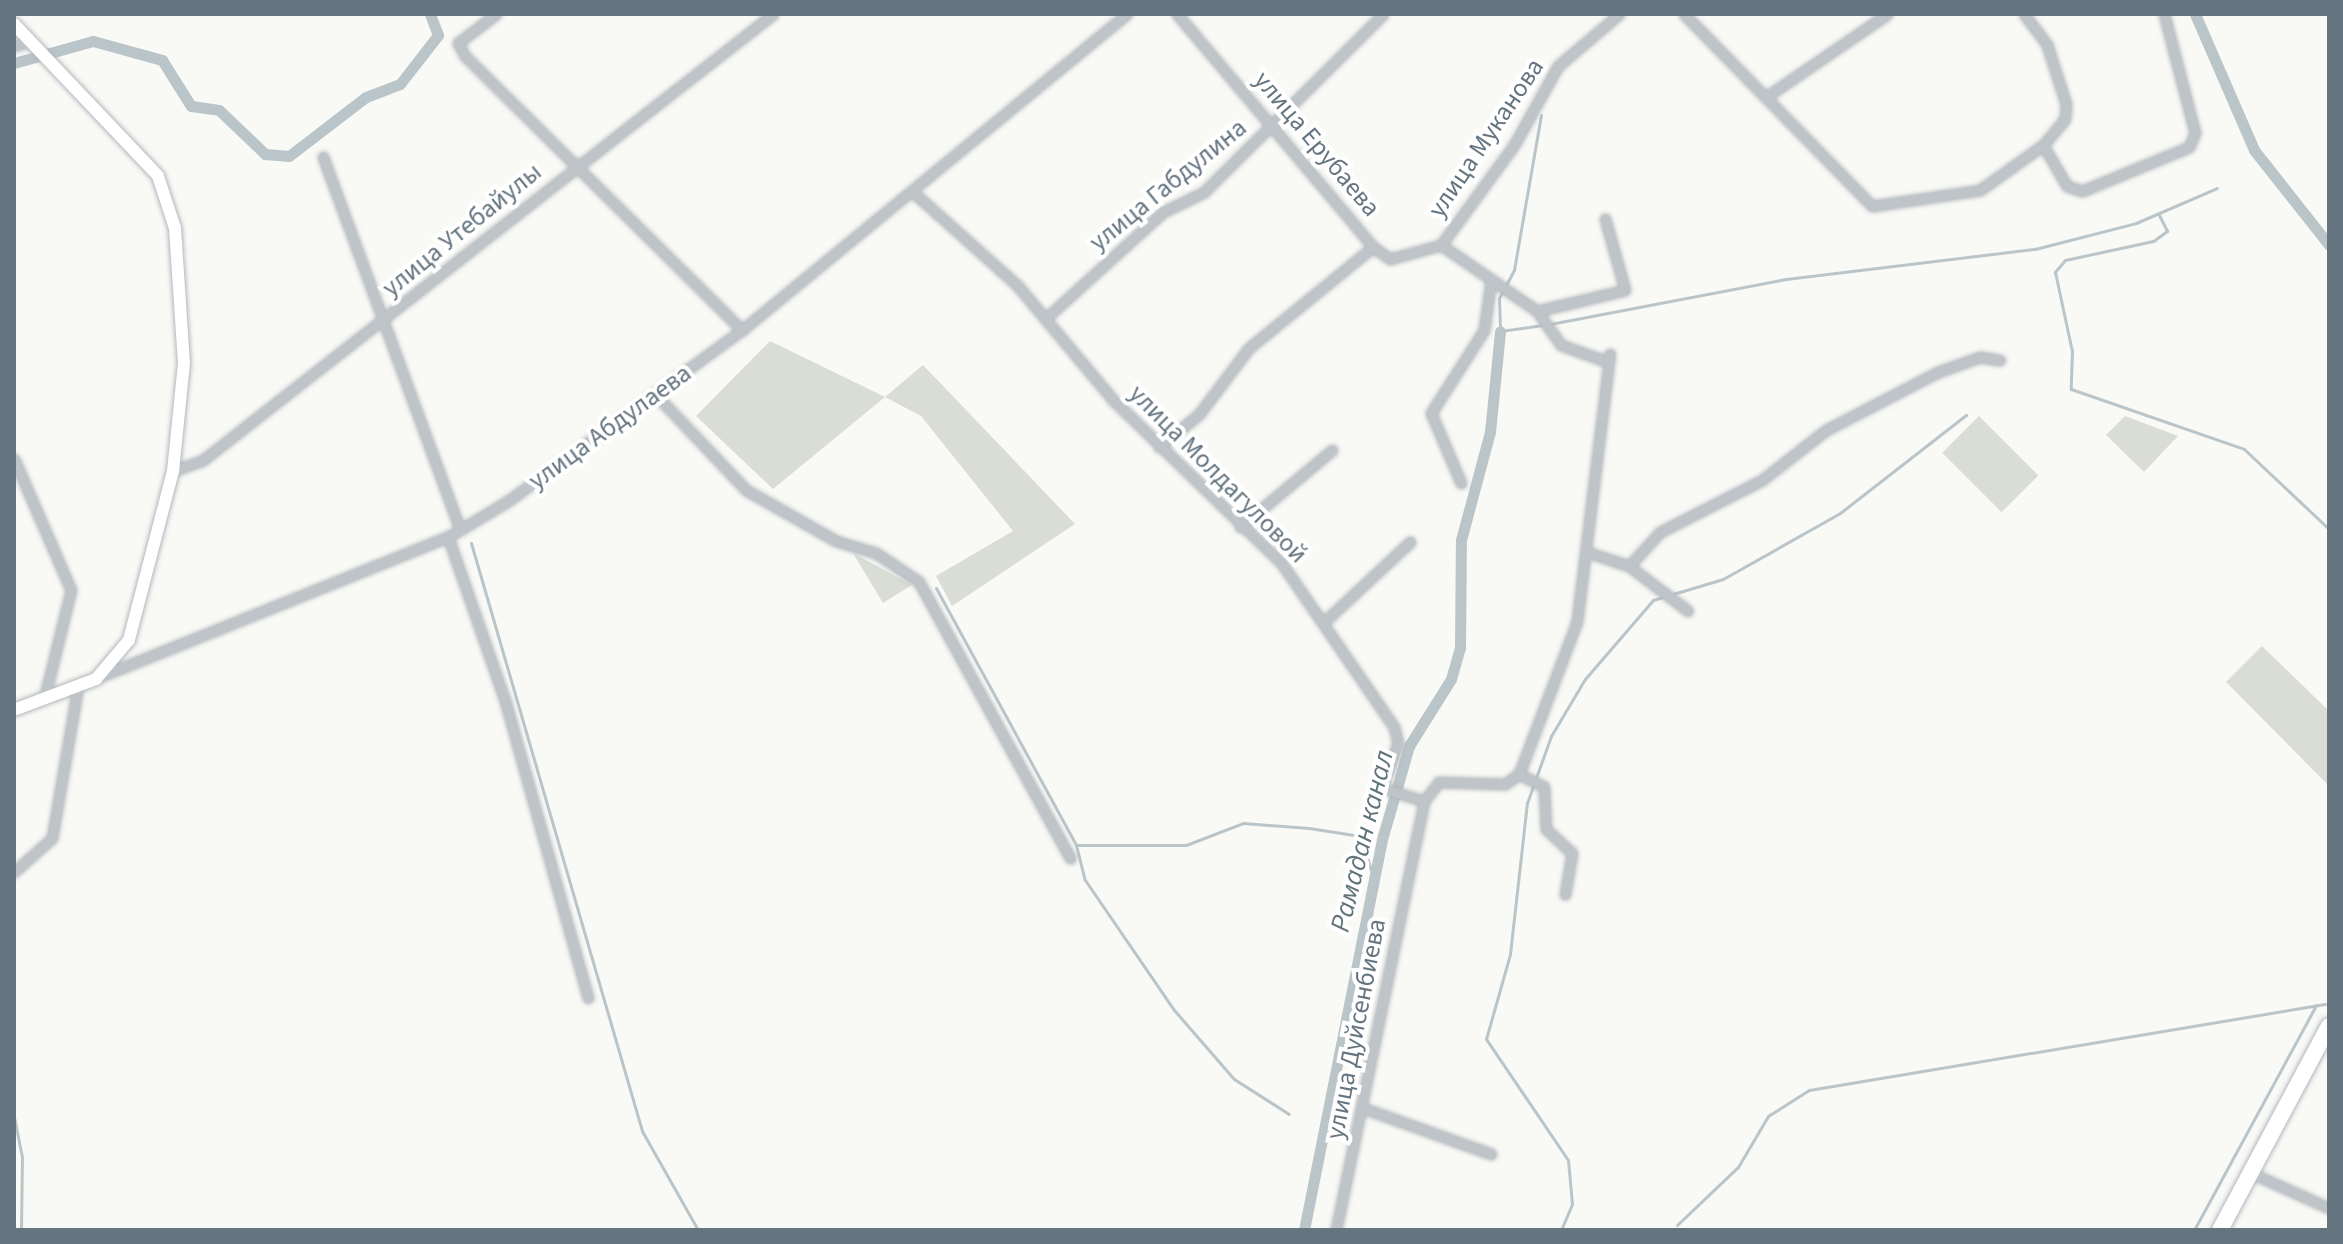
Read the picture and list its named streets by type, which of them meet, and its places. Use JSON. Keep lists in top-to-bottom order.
{
  "streets": {
    "main road": ["улица Абдулаева"],
    "street": [
      "улица Муканова",
      "улица Ерубаева",
      "улица Габдулина",
      "улица Утебайулы",
      "улица Молдагуловой",
      "улица Дуйсенбиева"
    ]
  },
  "crossings": [
    ["улица Муканова", "улица Ерубаева"],
    ["улица Ерубаева", "улица Габдулина"],
    ["улица Габдулина", "улица Молдагуловой"],
    ["улица Абдулаева", "улица Молдагуловой"],
    ["улица Молдагуловой", "улица Дуйсенбиева"]
  ],
  "water": ["Рамадан канал"]
}
